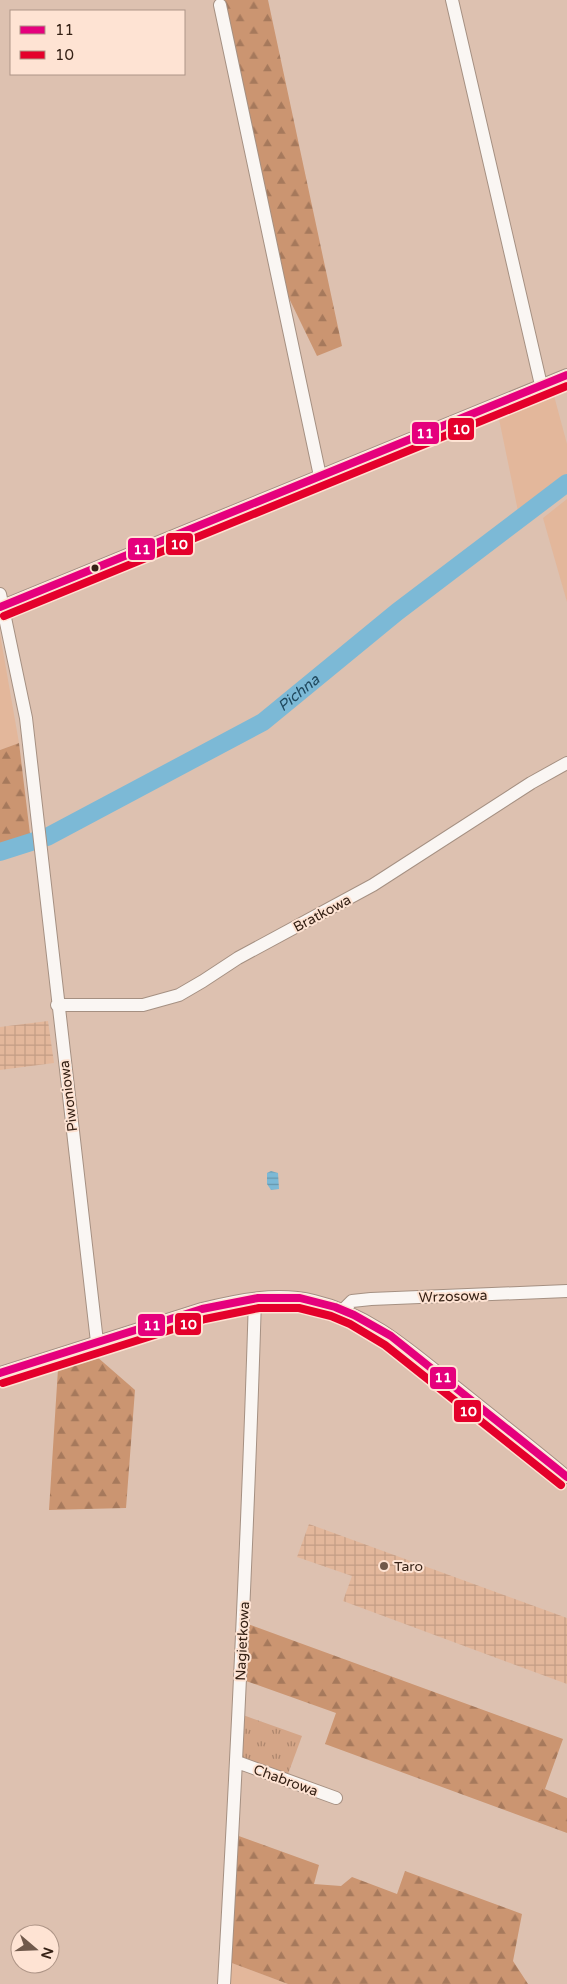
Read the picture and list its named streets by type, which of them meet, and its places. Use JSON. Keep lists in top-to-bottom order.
{
  "streets": {
    "street": [
      "Bratkowa",
      "Piwoniowa",
      "Wrzosowa",
      "Nagietkowa",
      "Chabrowa"
    ]
  },
  "crossings": [
    ["Bratkowa", "Piwoniowa"],
    ["Nagietkowa", "Chabrowa"]
  ],
  "water": ["Pichna"],
  "places": ["Taro"],
  "lines": ["transit line 11", "transit line 10"],
  "legend": ["11", "10"],
  "north": "right"
}
